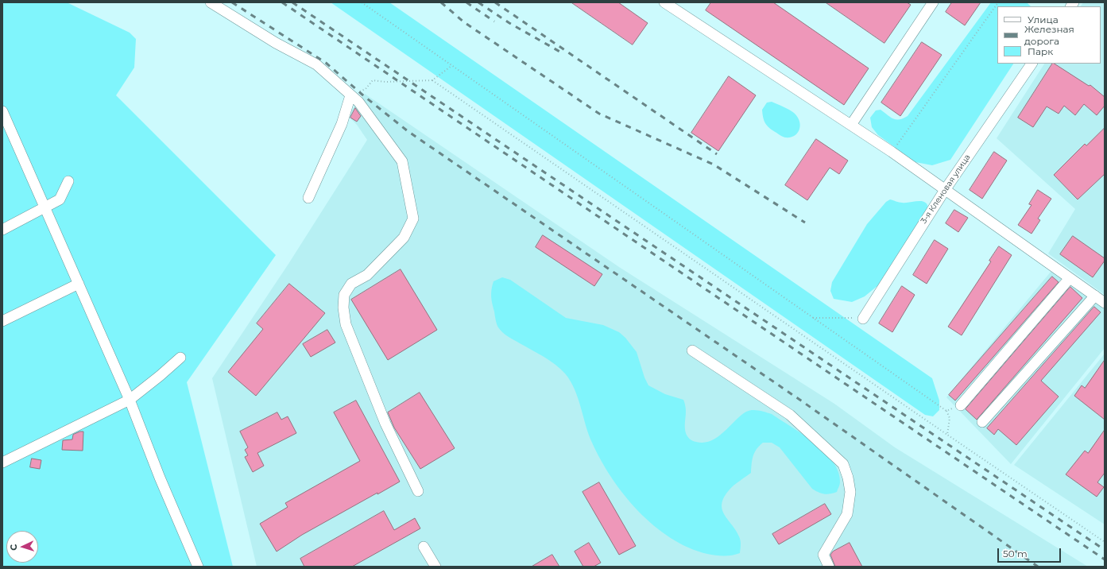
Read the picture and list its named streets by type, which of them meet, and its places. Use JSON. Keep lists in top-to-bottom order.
{
  "streets": {
    "street": ["3-я Кленовая улица"]
  },
  "legend": ["Улица", "Железная дорога", "Парк"],
  "scale_bar": "50 m",
  "north": "left"
}
